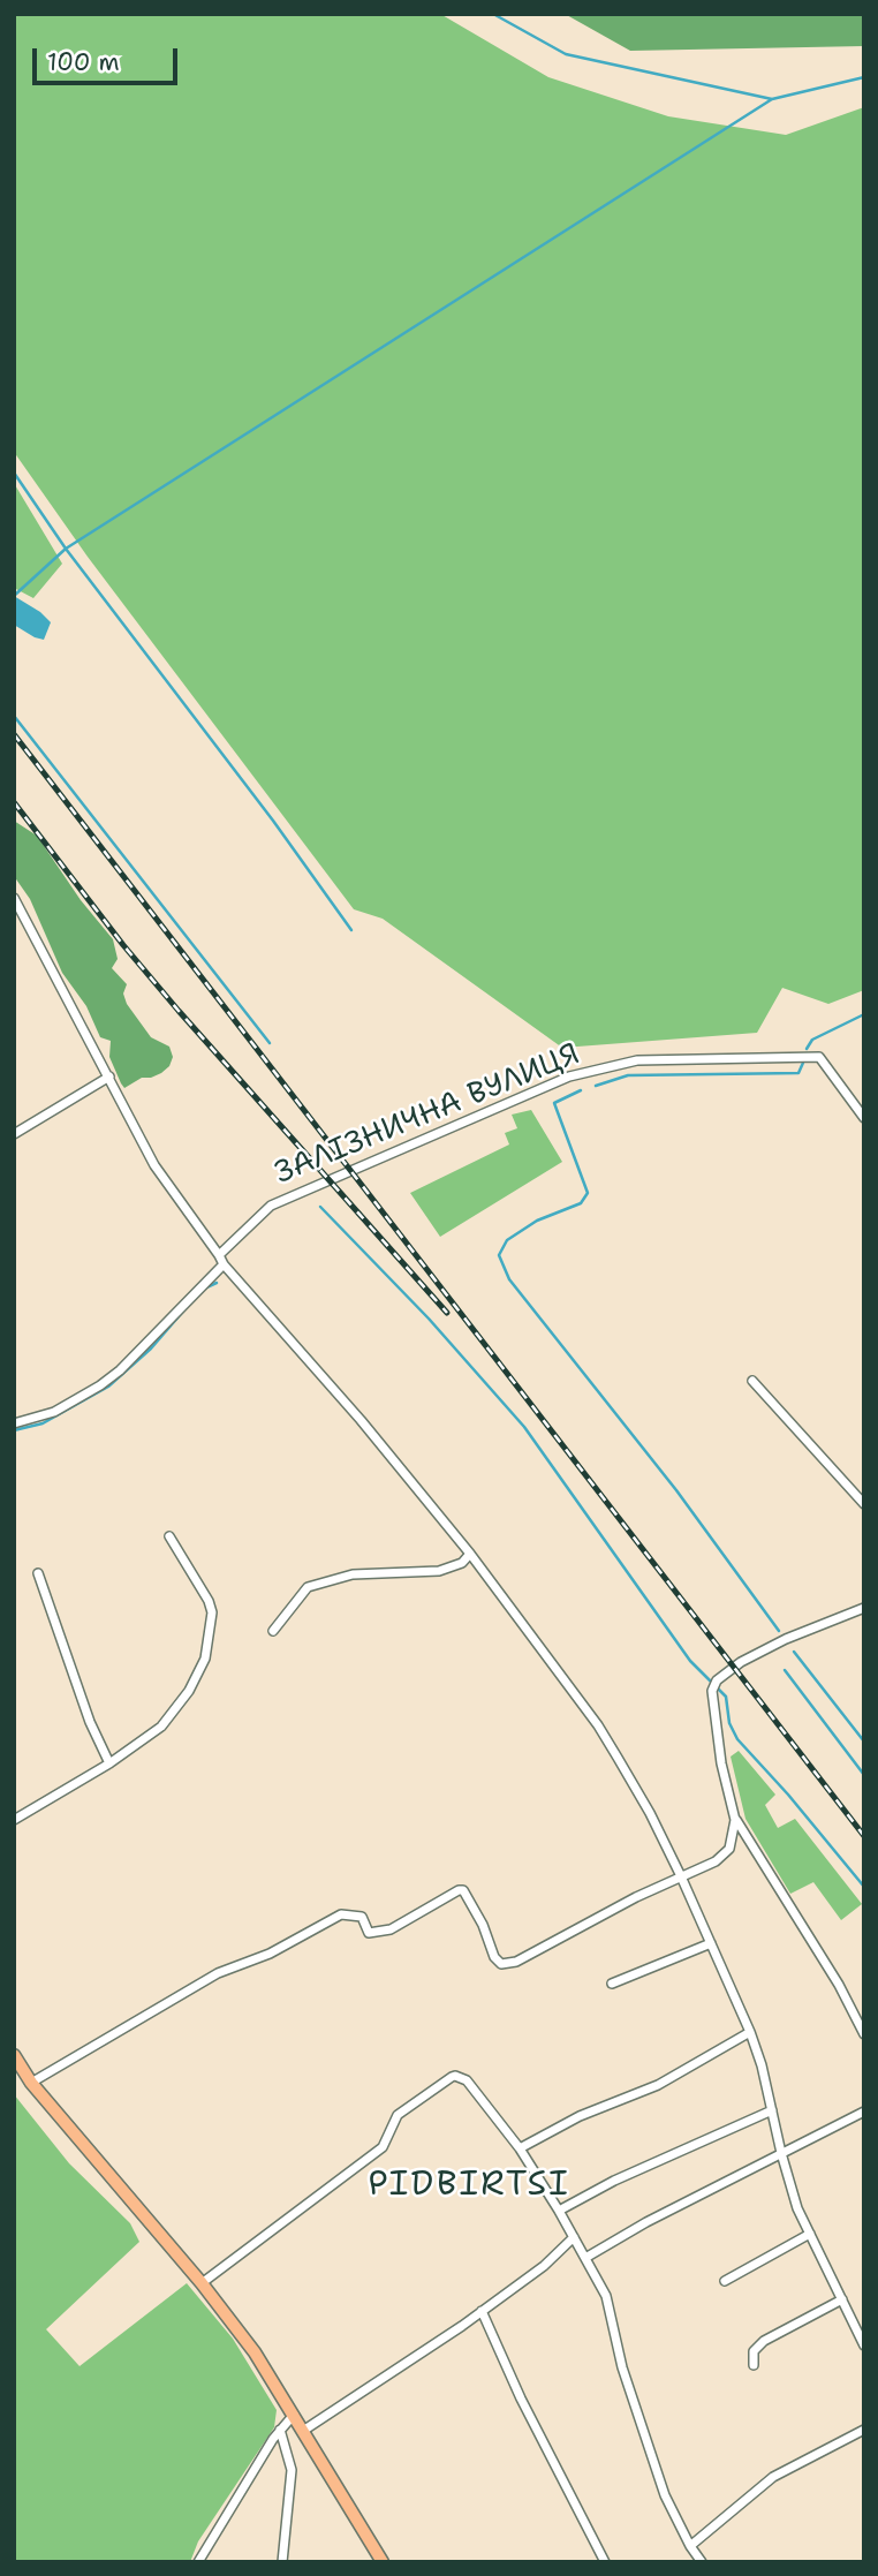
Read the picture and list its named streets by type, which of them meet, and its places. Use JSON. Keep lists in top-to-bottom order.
{
  "streets": {
    "street": ["ЗАЛІЗНИЧНА ВУЛИЦЯ"]
  },
  "districts": ["PIDBIRTSI"],
  "scale_bar": "100 m"
}
